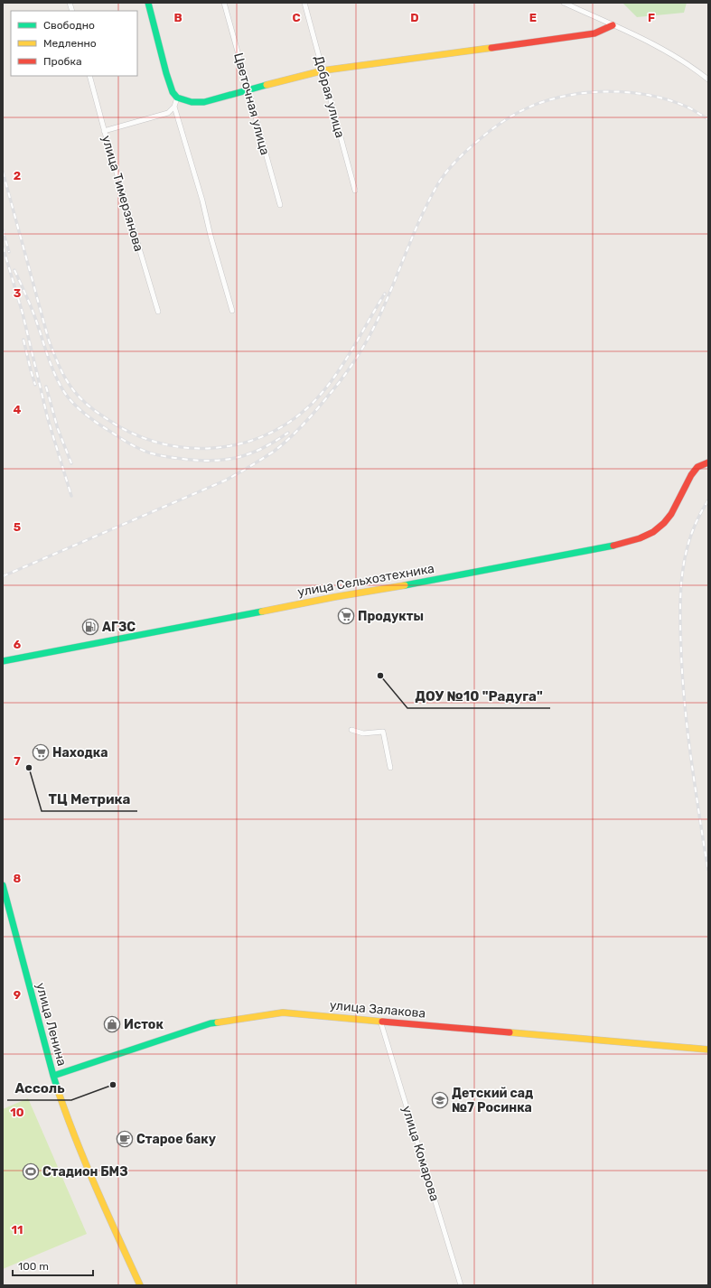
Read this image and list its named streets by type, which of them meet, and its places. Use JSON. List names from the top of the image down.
{
  "streets": {
    "street": [
      "Добрая улица",
      "Цветочная улица",
      "улица Тимерзянова",
      "улица Сельхозтехника",
      "улица Залакова",
      "улица Ленина",
      "улица Комарова"
    ]
  },
  "crossings": [
    ["улица Залакова", "улица Ленина"],
    ["улица Залакова", "улица Комарова"]
  ],
  "places": {
    "supermarket": ["Продукты", "Находка"],
    "fuel station": ["АГЗС"],
    "other": ["ДОУ №10 \"Радуга\"", "ТЦ Метрика", "Ассоль"],
    "shop": ["Исток"],
    "school or university": ["Детский сад №7 Росинка"],
    "cafe": ["Старое баку"],
    "sports": ["Стадион БМЗ"]
  },
  "legend": ["Свободно", "Медленно", "Пробка"],
  "scale_bar": "100 m",
  "grid": {
    "columns": [
      "B",
      "C",
      "D",
      "E",
      "F"
    ],
    "rows": [
      "2",
      "3",
      "4",
      "5",
      "6",
      "7",
      "8",
      "9",
      "10",
      "11"
    ]
  }
}
